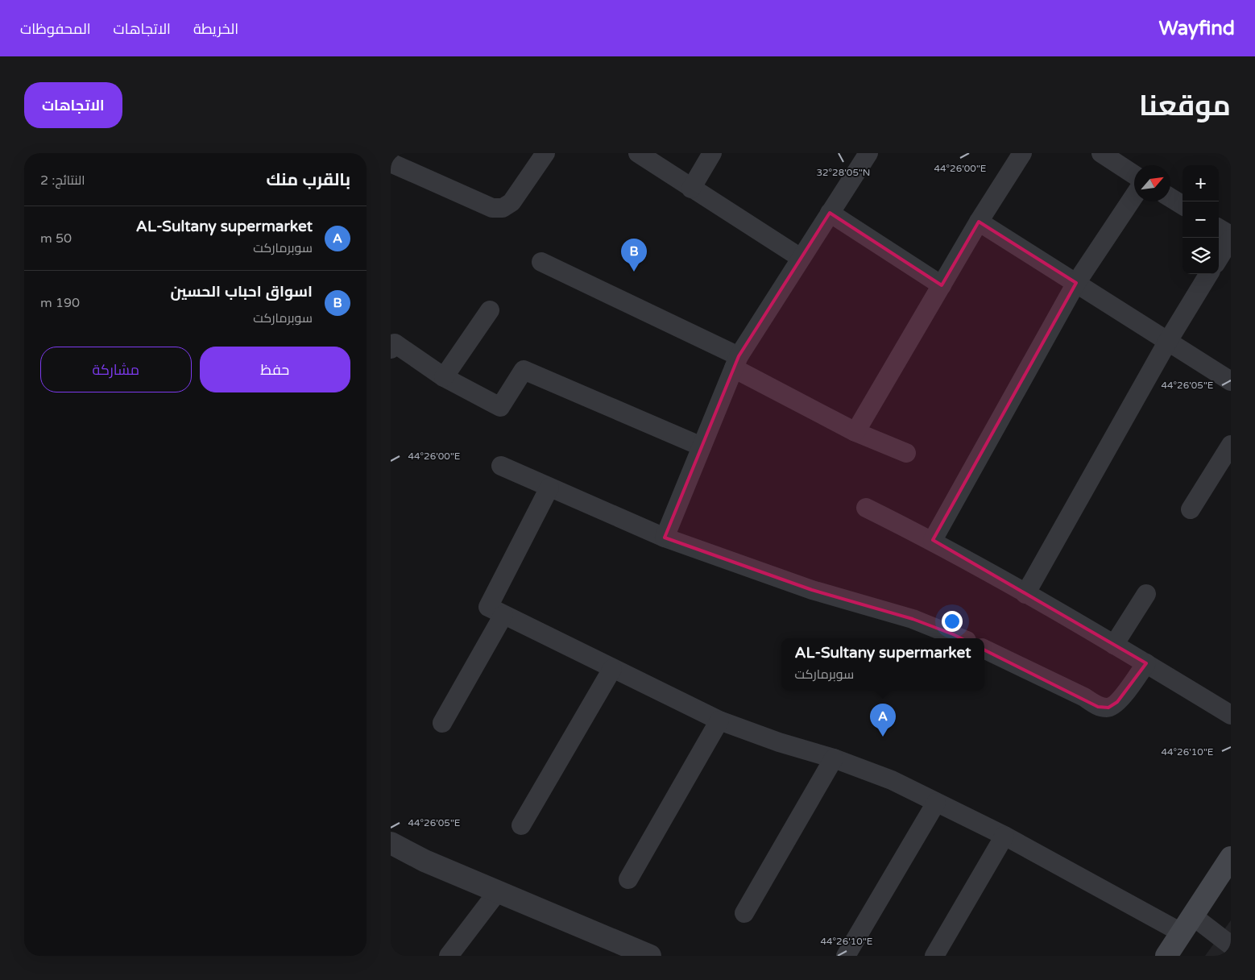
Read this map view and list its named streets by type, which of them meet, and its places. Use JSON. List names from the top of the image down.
{
  "north": "top right",
  "page": {
    "header": "Wayfind",
    "nav": ["الخريطة", "الاتجاهات", "المحفوظات"],
    "title": "موقعنا",
    "buttons": [
      "الاتجاهات",
      ["حفظ", "مشاركة"]
    ],
    "heading": ["بالقرب منك", "النتائج: 2"],
    "map_buttons": ["+", "−"],
    "list": [
      {
        "mark": "A",
        "name": "AL-Sultany supermarket",
        "note": "سوبرماركت",
        "value": "50 m"
      },
      {
        "mark": "B",
        "name": "اسواق احباب الحسين",
        "note": "سوبرماركت",
        "value": "190 m"
      }
    ],
    "pins": ["B", "A"],
    "popup": ["AL-Sultany supermarket", "سوبرماركت"]
  },
  "coordinates": [
    "44°26'00\"E",
    "32°28'05\"N",
    "44°26'05\"E",
    "44°26'10\"E"
  ]
}
